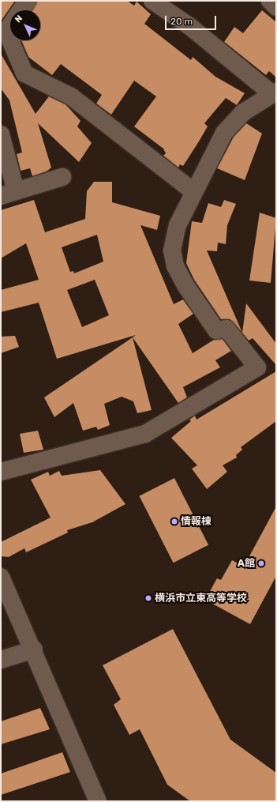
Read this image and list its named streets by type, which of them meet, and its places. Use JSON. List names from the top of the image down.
{
  "places": ["情報棟", "A館", "横浜市立東高等学校"],
  "scale_bar": "20 m",
  "north": "top left"
}
